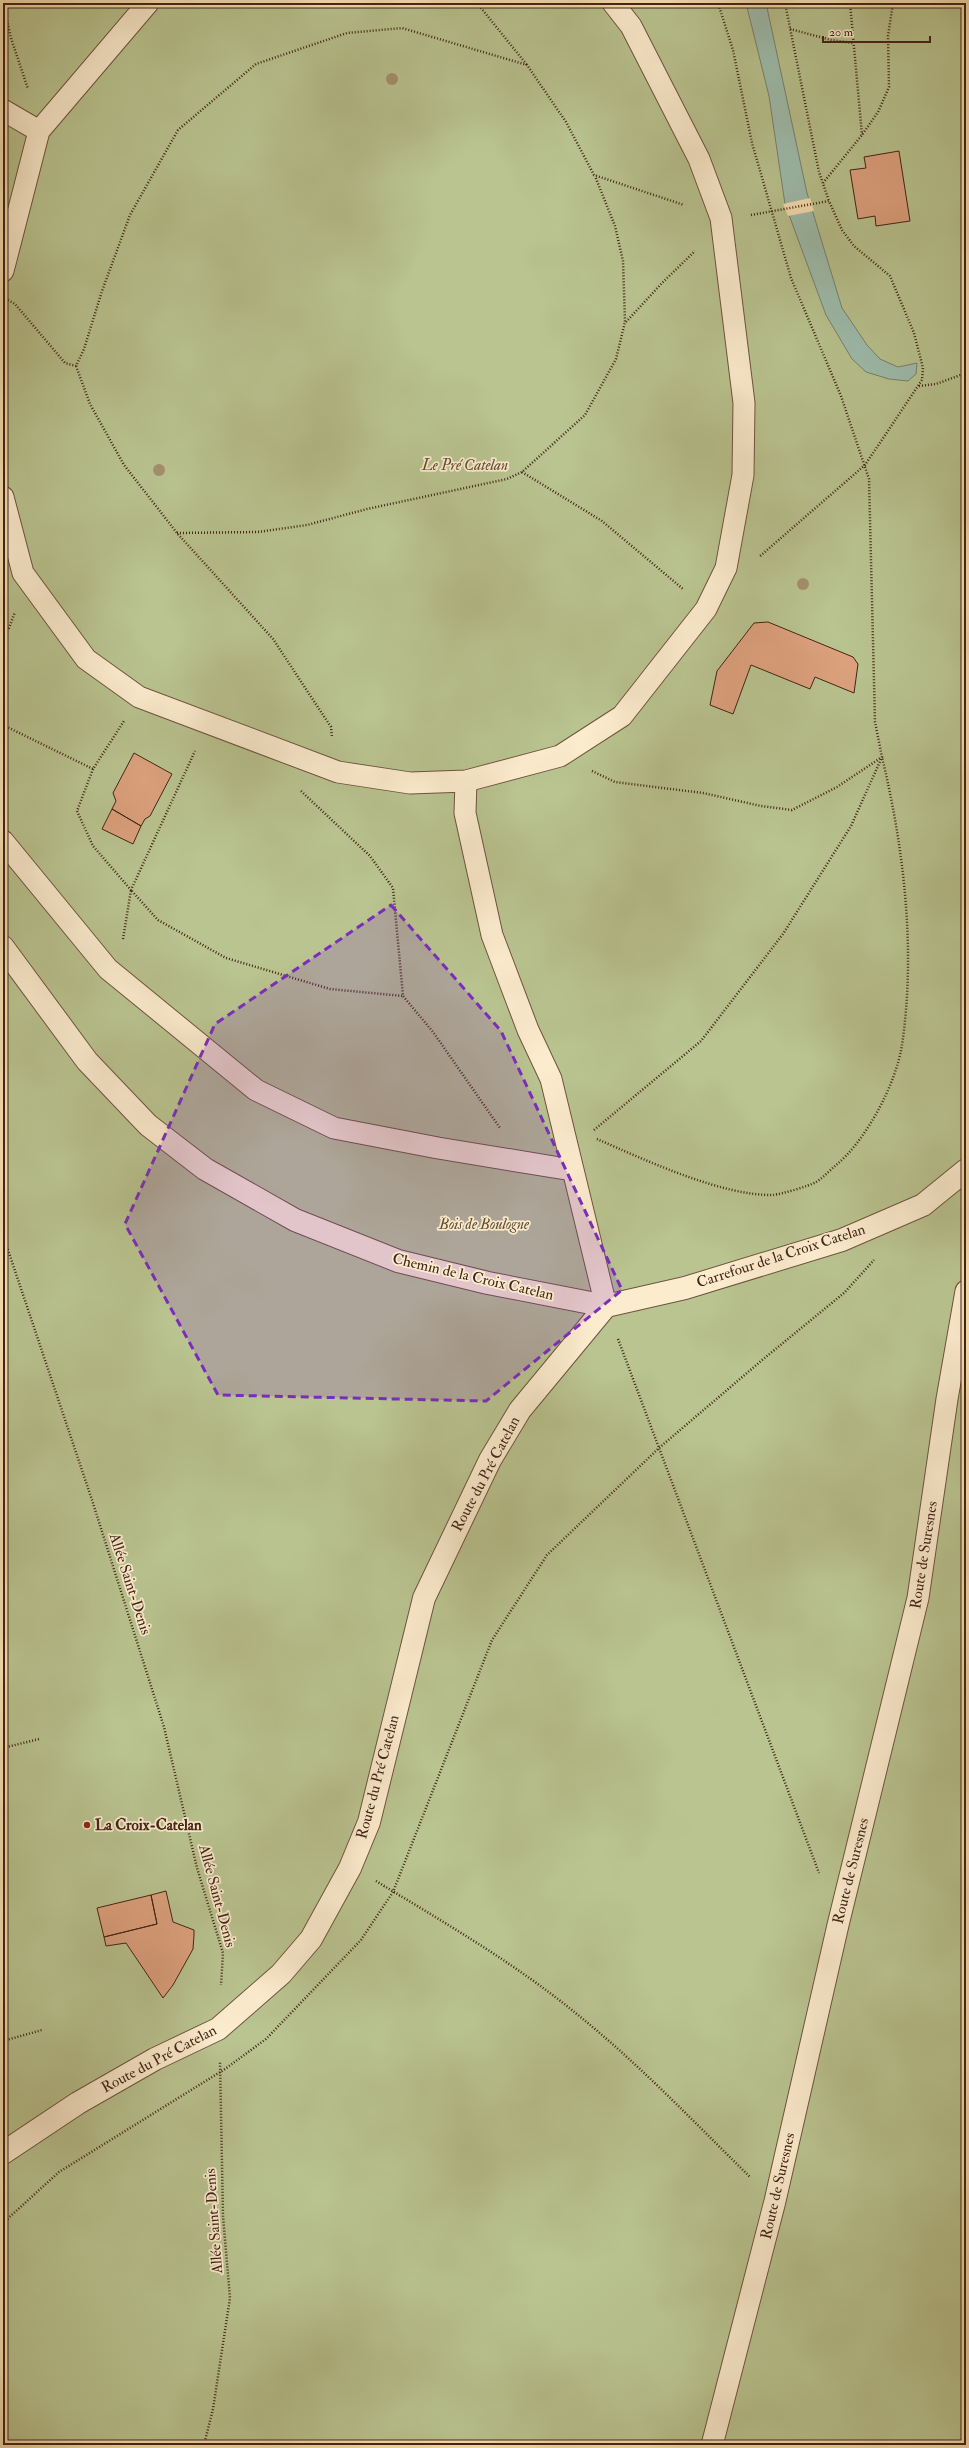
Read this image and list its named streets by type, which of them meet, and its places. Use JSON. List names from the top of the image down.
{
  "streets": {
    "street": ["Carrefour de la Croix Catelan", "Chemin de la Croix Catelan", "Route du Pré Catelan"],
    "lane": ["Route de Suresnes"],
    "path": ["Allée Saint-Denis"]
  },
  "crossings": [
    ["Carrefour de la Croix Catelan", "Chemin de la Croix Catelan"],
    ["Carrefour de la Croix Catelan", "Route du Pré Catelan"],
    ["Chemin de la Croix Catelan", "Route du Pré Catelan"],
    ["Route du Pré Catelan", "Allée Saint-Denis"]
  ],
  "parks": ["Le Pré Catelan", "Bois de Boulogne"],
  "places": ["La Croix-Catelan"],
  "scale_bar": "20 m"
}
